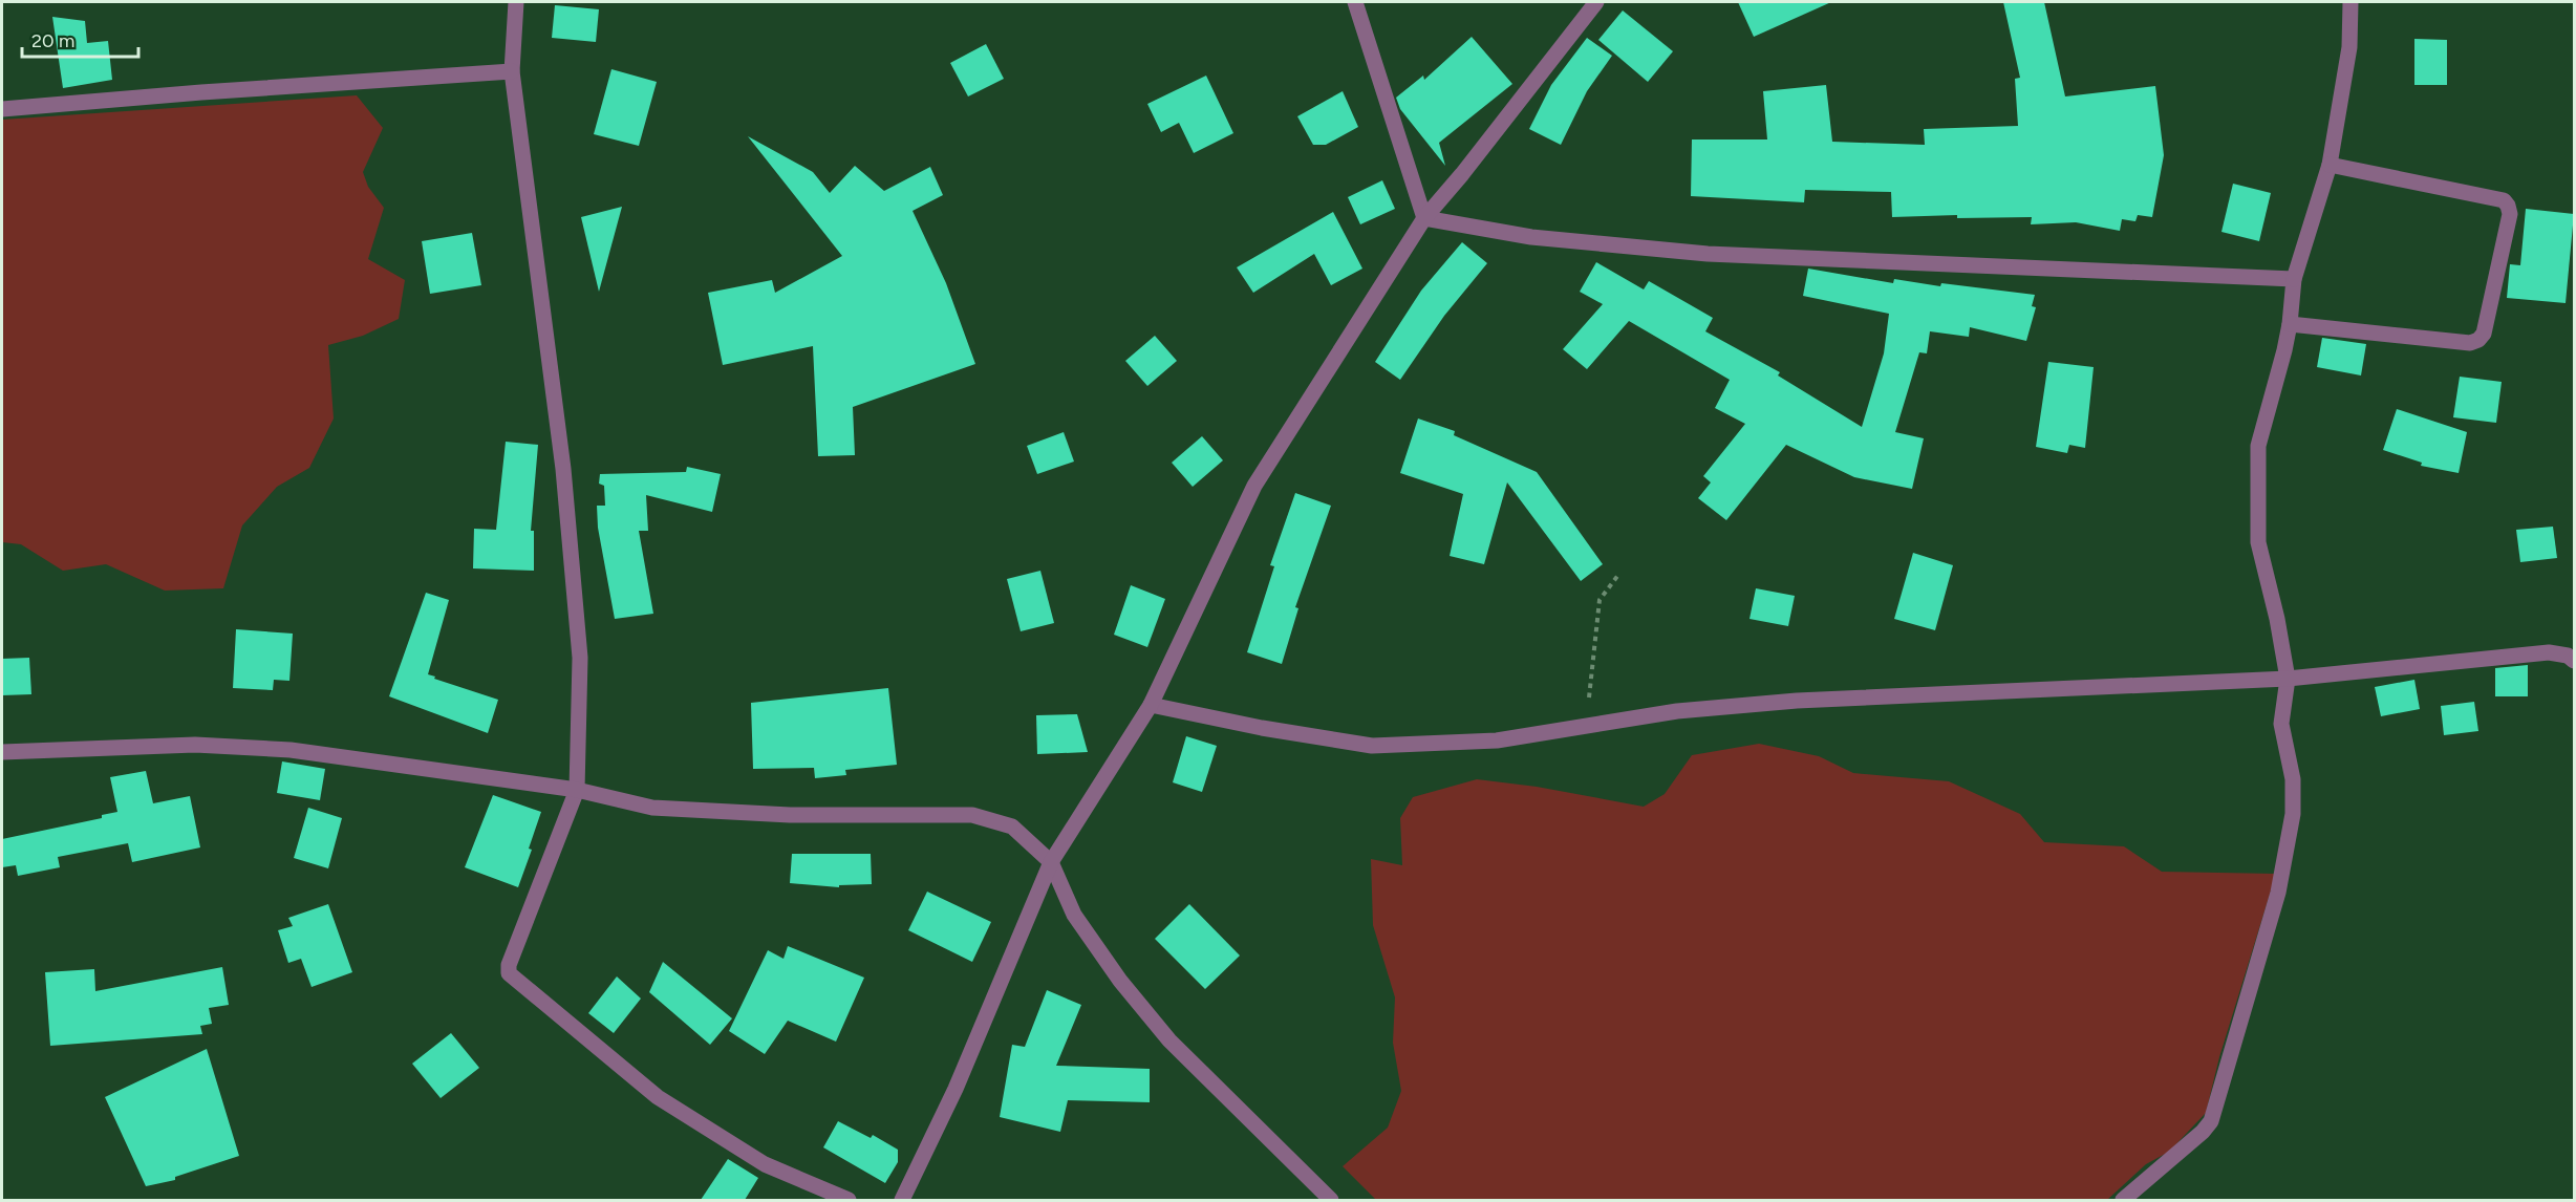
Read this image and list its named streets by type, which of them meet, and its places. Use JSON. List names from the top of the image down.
{
  "scale_bar": "20 m"
}
